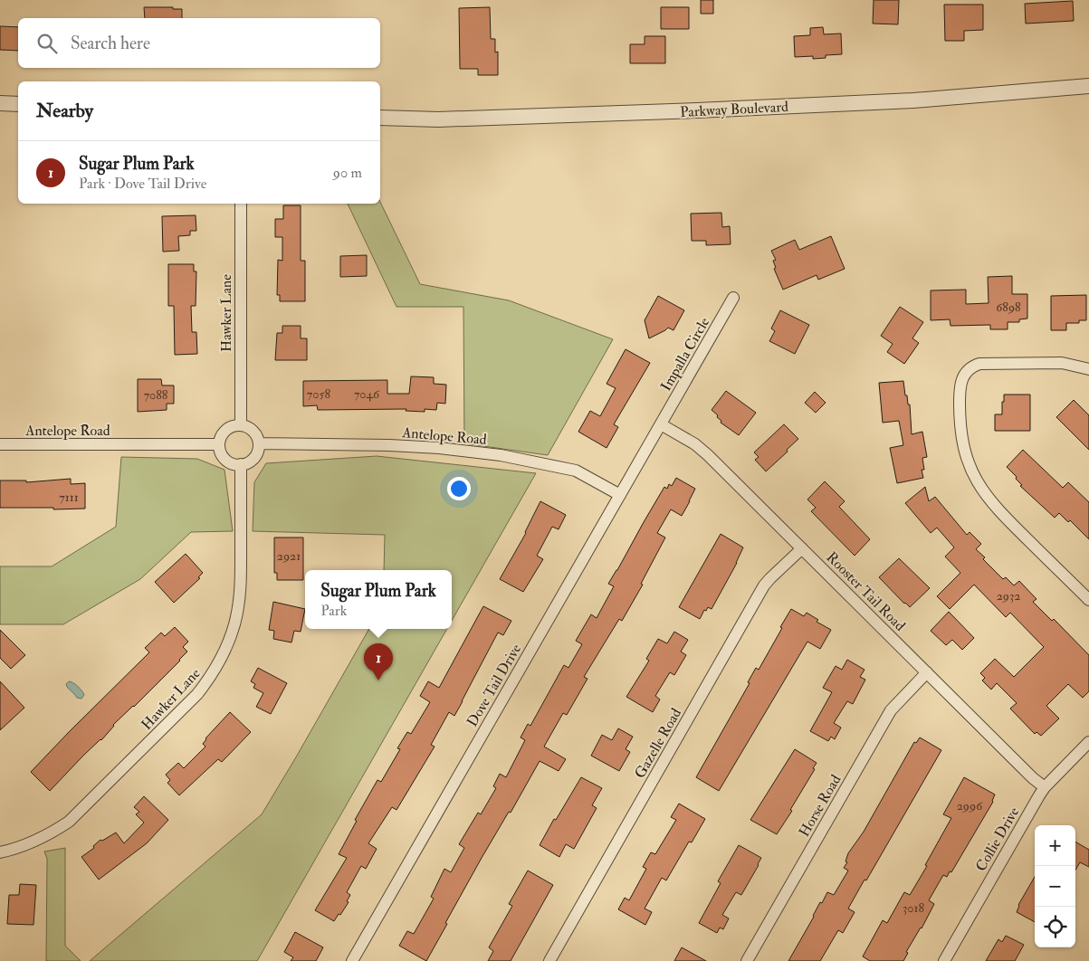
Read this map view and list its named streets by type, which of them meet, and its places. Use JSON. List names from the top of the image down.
{
  "streets": {
    "street": [
      "Parkway Boulevard",
      "Hawker Lane",
      "Impalla Circle",
      "Antelope Road",
      "Rooster Tail Road",
      "Dove Tail Drive",
      "Gazelle Road",
      "Horse Road",
      "Collie Drive"
    ]
  },
  "crossings": [
    ["Hawker Lane", "Antelope Road"],
    ["Impalla Circle", "Rooster Tail Road"],
    ["Impalla Circle", "Dove Tail Drive"],
    ["Antelope Road", "Dove Tail Drive"],
    ["Rooster Tail Road", "Dove Tail Drive"],
    ["Rooster Tail Road", "Gazelle Road"],
    ["Rooster Tail Road", "Horse Road"],
    ["Rooster Tail Road", "Collie Drive"]
  ],
  "house_numbers": [
    "6898",
    "7058",
    "7046",
    "7088",
    "7111",
    "2921",
    "2932",
    "2996",
    "3018"
  ],
  "page": {
    "search": "Search here",
    "heading": "Nearby",
    "list": [
      {
        "mark": "1",
        "name": "Sugar Plum Park",
        "note": "Park · Dove Tail Drive",
        "value": "90 m"
      }
    ],
    "popup": ["Sugar Plum Park", "Park"],
    "pins": "1",
    "map_buttons": ["+", "−"]
  }
}
